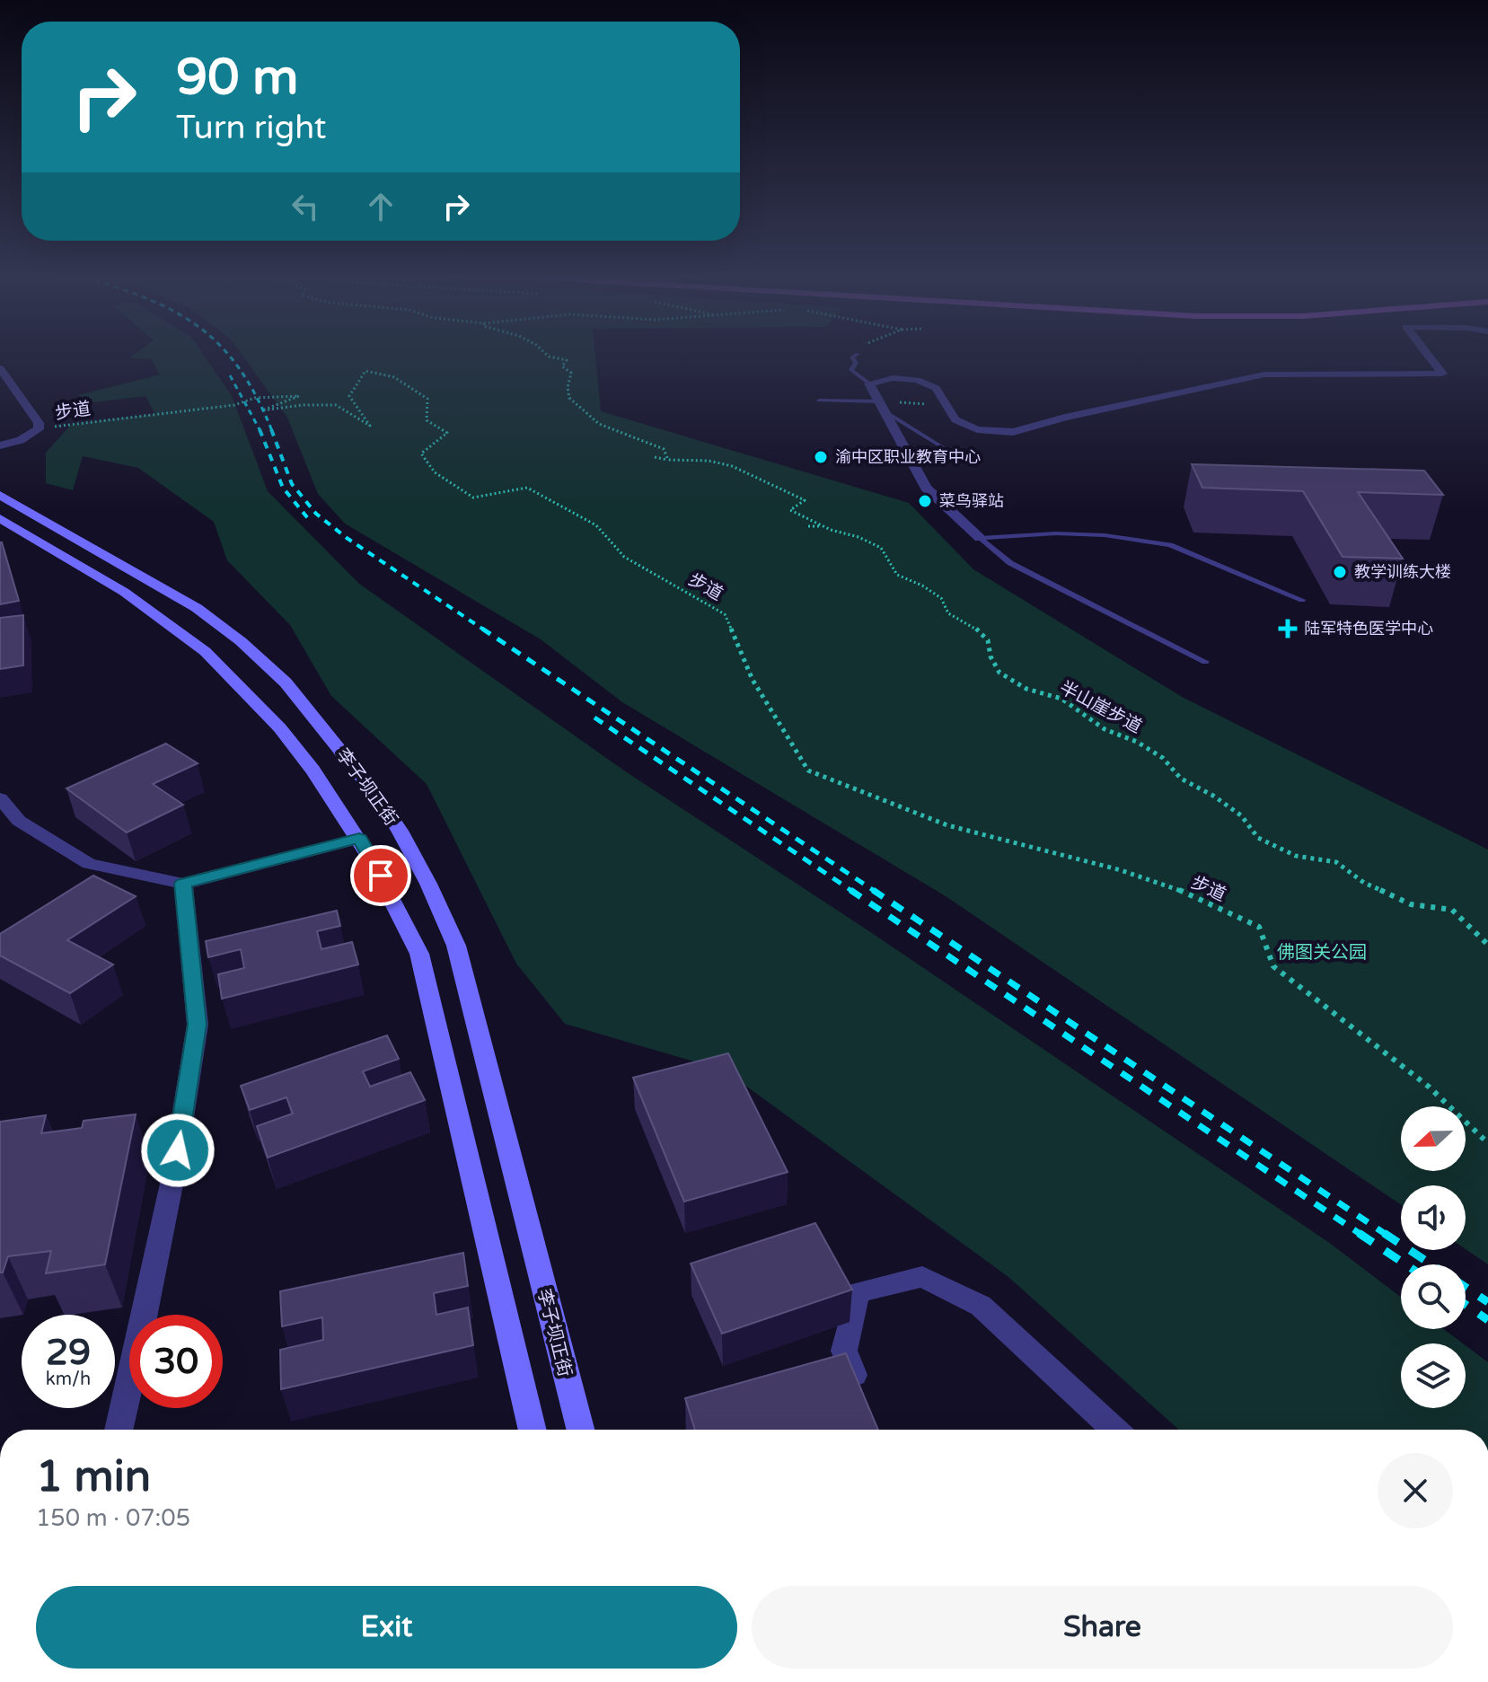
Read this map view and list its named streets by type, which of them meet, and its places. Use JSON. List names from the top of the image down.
{
  "streets": {
    "main road": ["李子坝正街"],
    "path": ["步道", "半山崖步道"]
  },
  "parks": ["佛图关公园"],
  "places": {
    "other": ["渝中区职业教育中心", "菜鸟驿站", "教学训练大楼"],
    "health": ["陆军特色医学中心"]
  },
  "north": "left",
  "page": {
    "turn": ["90 m", "Turn right"],
    "speed": "29 km/h",
    "limit": "30",
    "heading": ["1 min", "150 m · 07:05"],
    "buttons": ["Exit", "Share"]
  }
}
